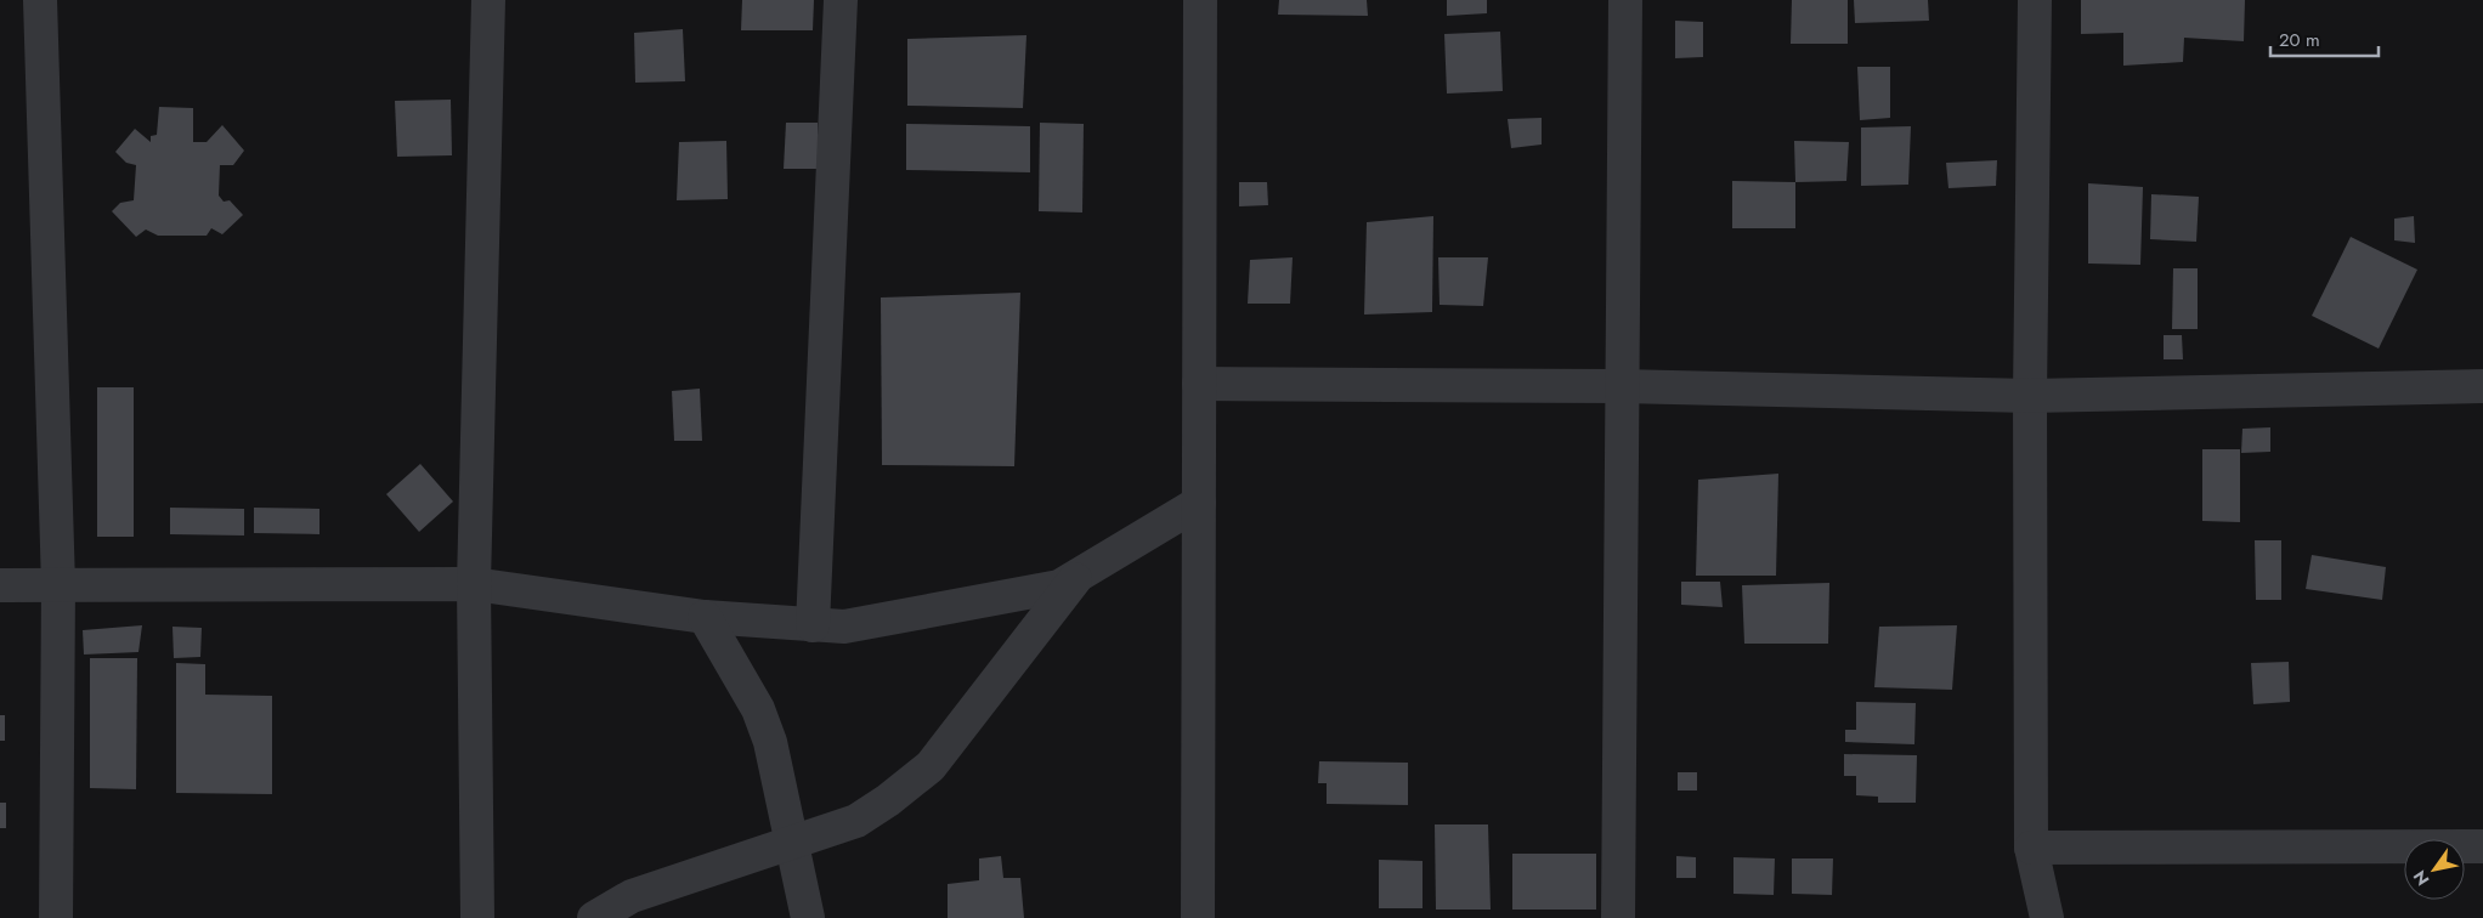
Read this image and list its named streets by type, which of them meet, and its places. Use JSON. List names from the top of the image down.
{
  "scale_bar": "20 m",
  "north": "bottom left"
}
